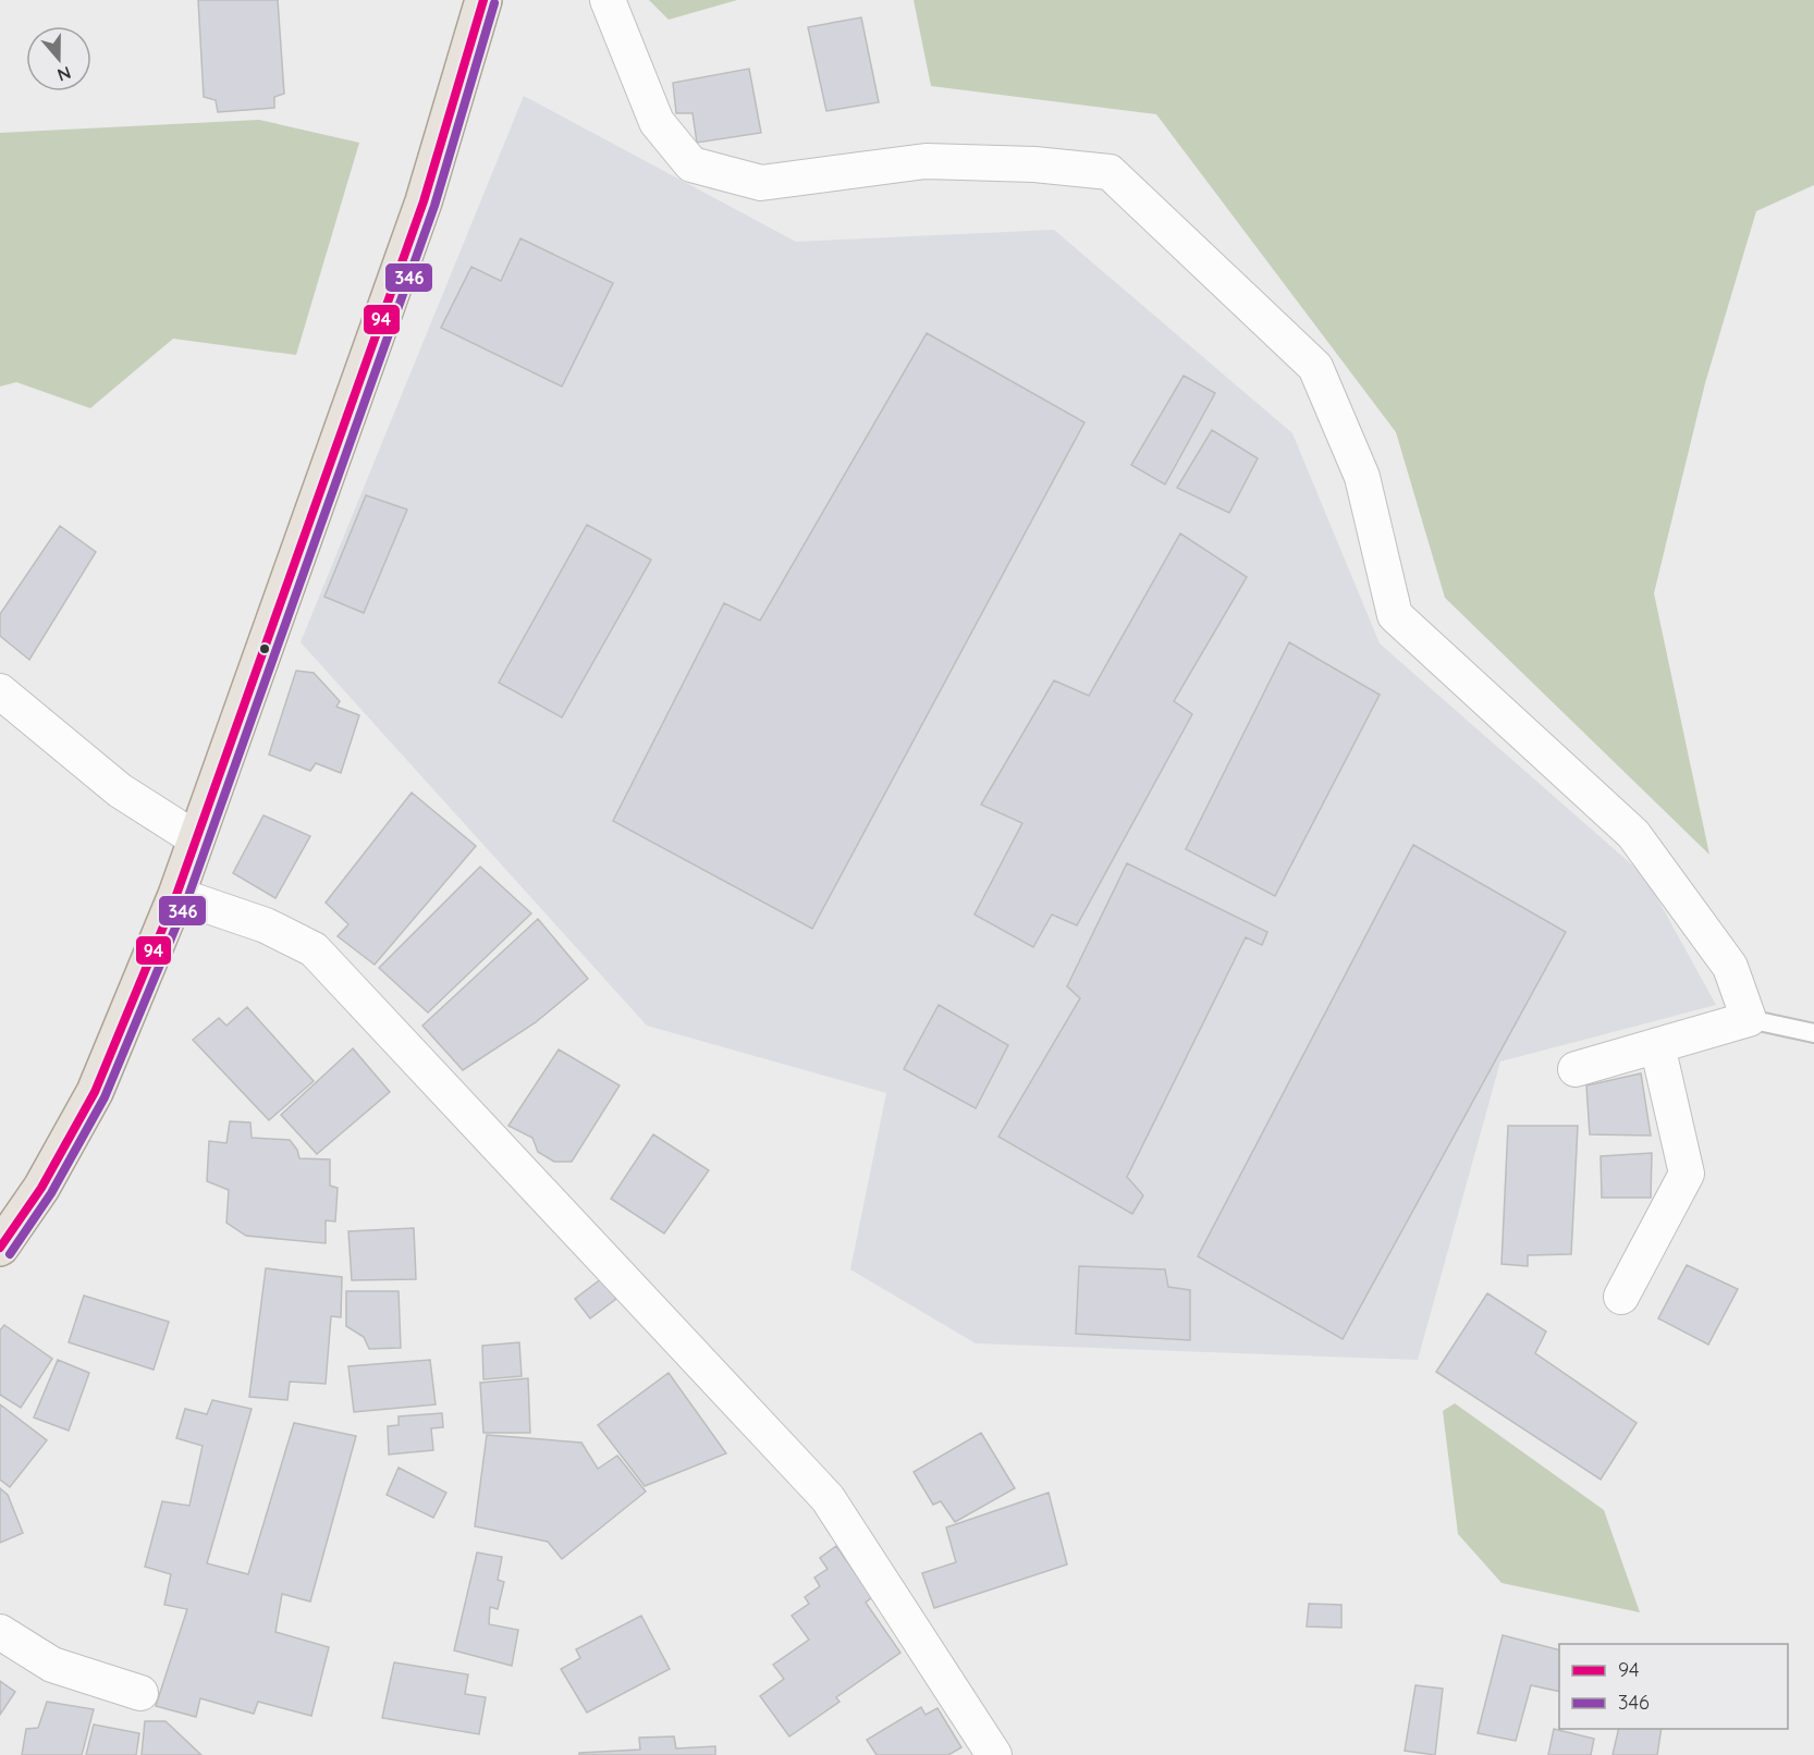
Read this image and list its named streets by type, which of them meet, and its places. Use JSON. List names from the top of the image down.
{
  "lines": ["transit line 94", "transit line 346"],
  "legend": ["94", "346"],
  "north": "bottom"
}
